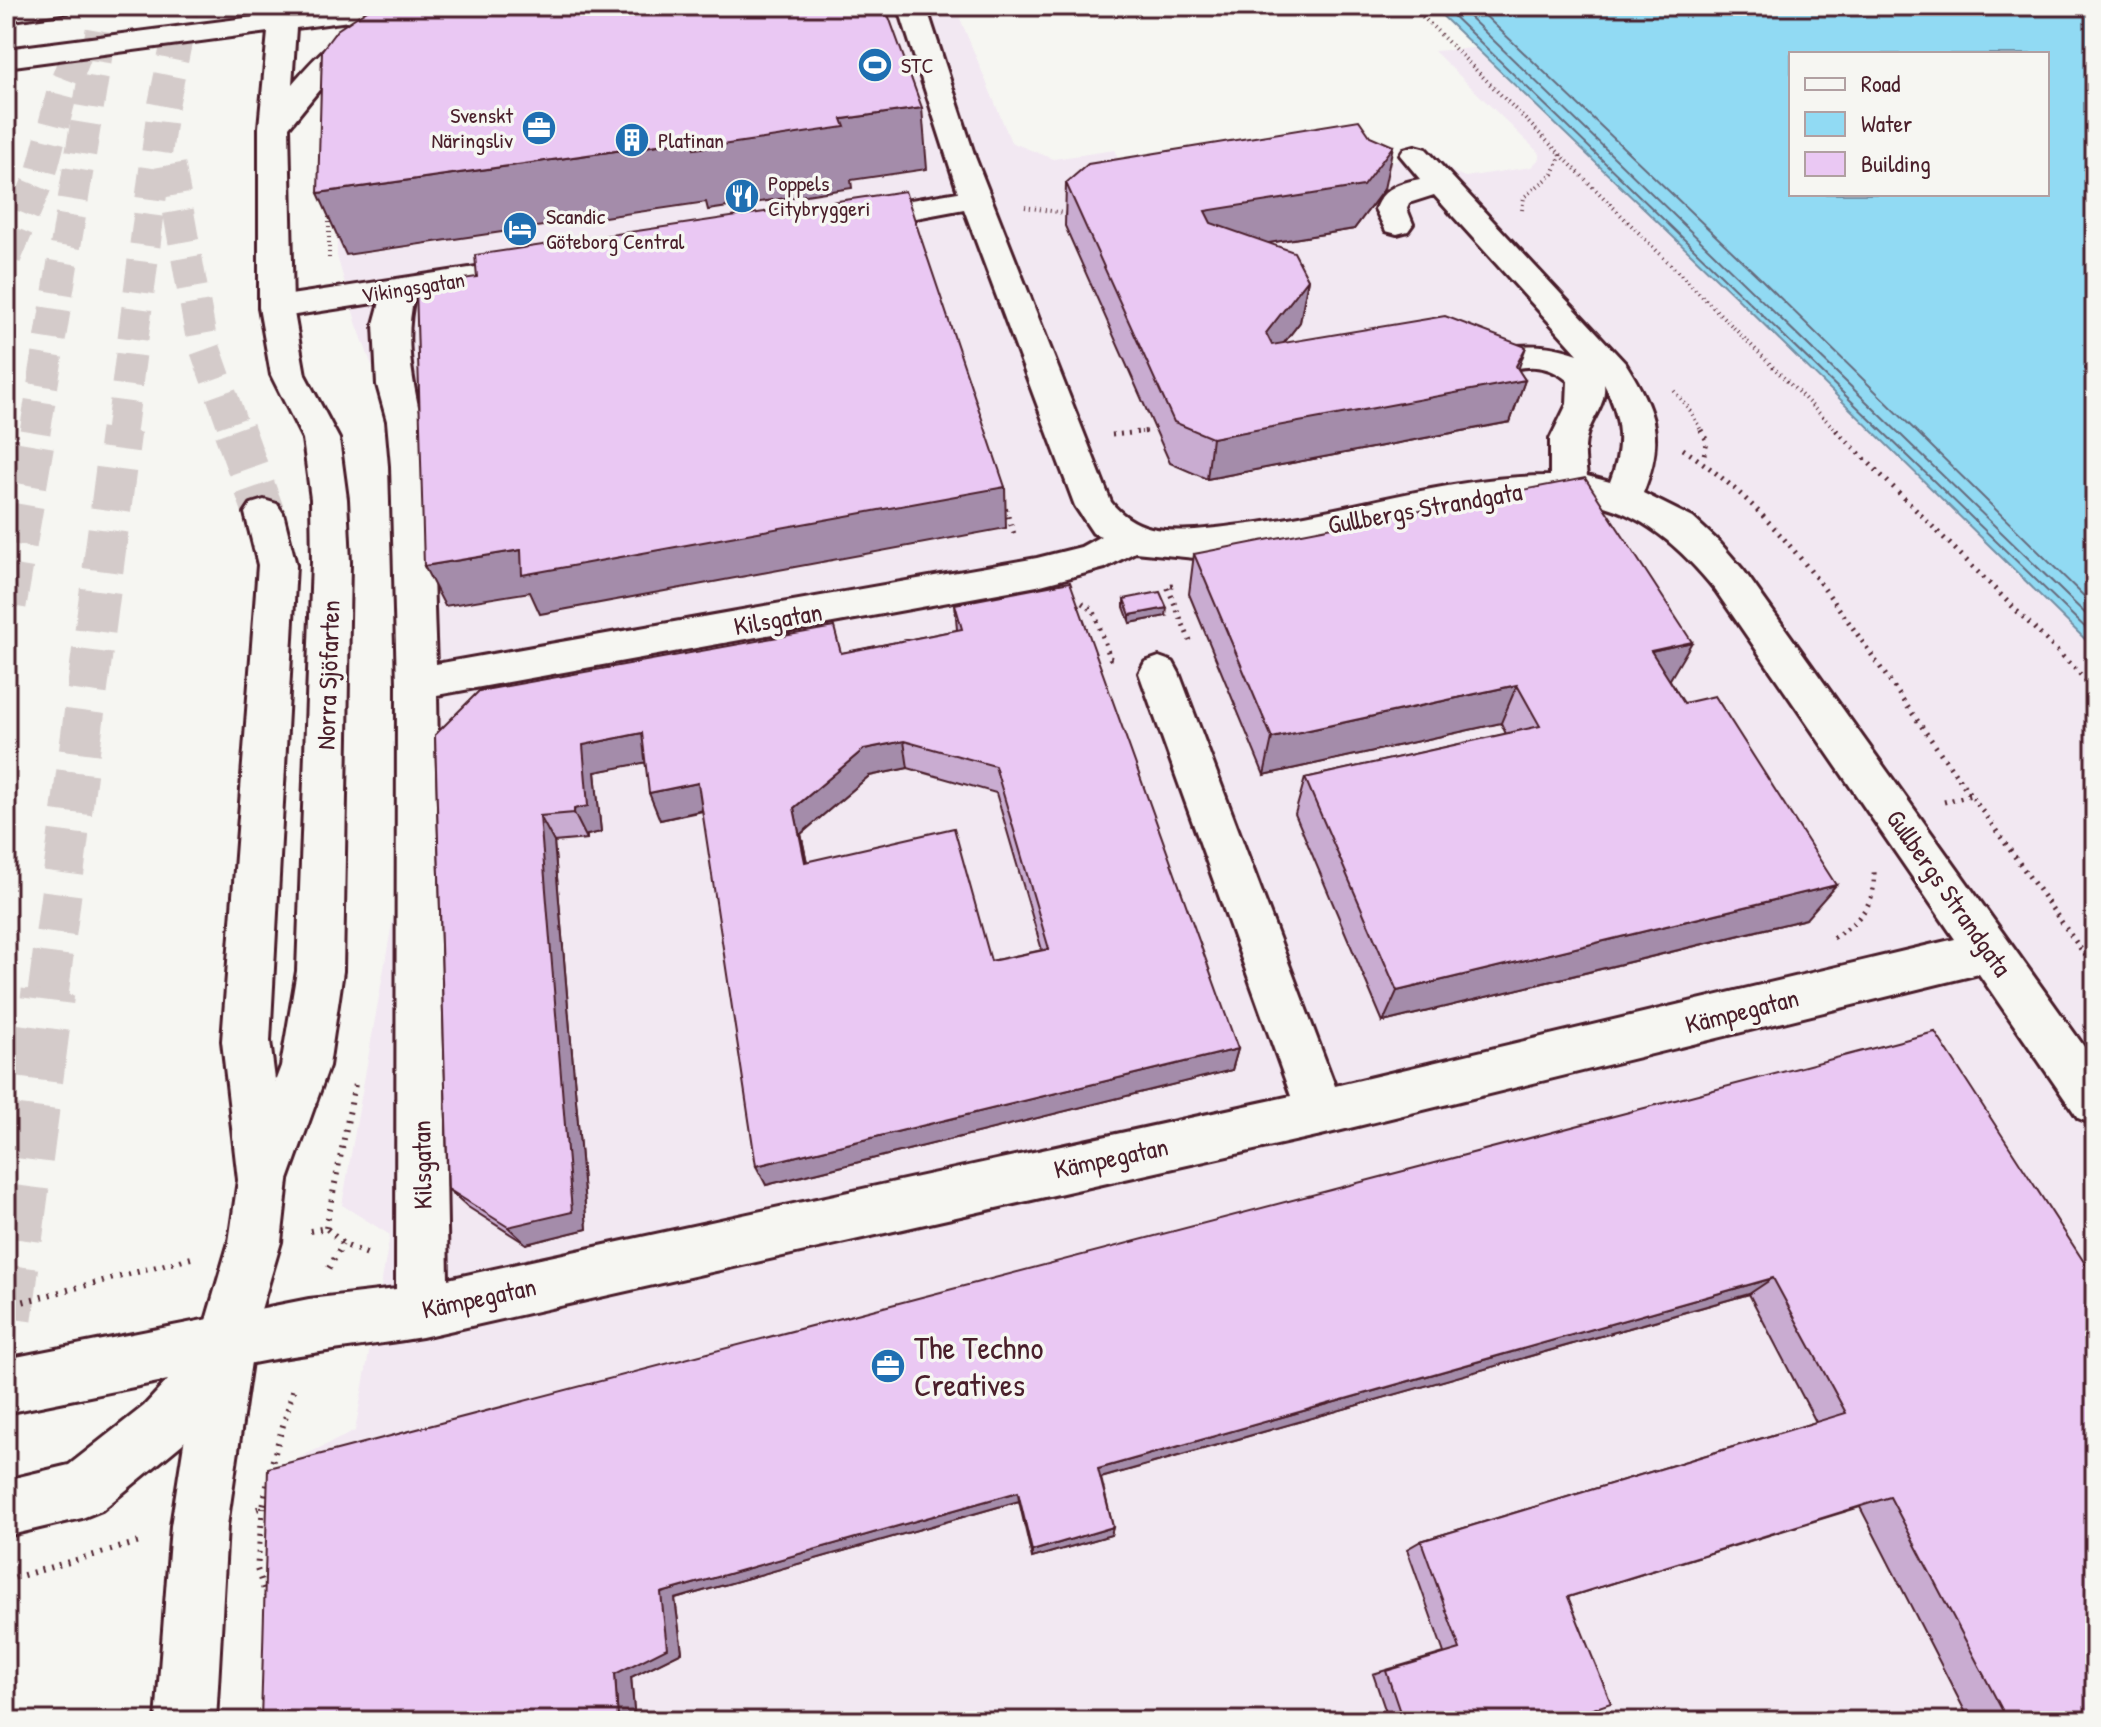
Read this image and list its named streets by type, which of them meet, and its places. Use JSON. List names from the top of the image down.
{
  "streets": {
    "main road": [
      "Vikingsgatan",
      "Gullbergs Strandgata",
      "Kilsgatan",
      "Norra Sjöfarten",
      "Kämpegatan"
    ]
  },
  "crossings": [
    ["Vikingsgatan", "Kilsgatan"],
    ["Vikingsgatan", "Norra Sjöfarten"],
    ["Gullbergs Strandgata", "Kilsgatan"],
    ["Gullbergs Strandgata", "Kämpegatan"],
    ["Kilsgatan", "Kämpegatan"],
    ["Norra Sjöfarten", "Kämpegatan"]
  ],
  "places": {
    "sports": ["STC"],
    "office": ["Svenskt Näringsliv", "The Techno Creatives"],
    "building": ["Platinan"],
    "restaurant": ["Poppels Citybryggeri"],
    "hotel": ["Scandic Göteborg Central"]
  },
  "legend": ["Road", "Water", "Building"]
}
